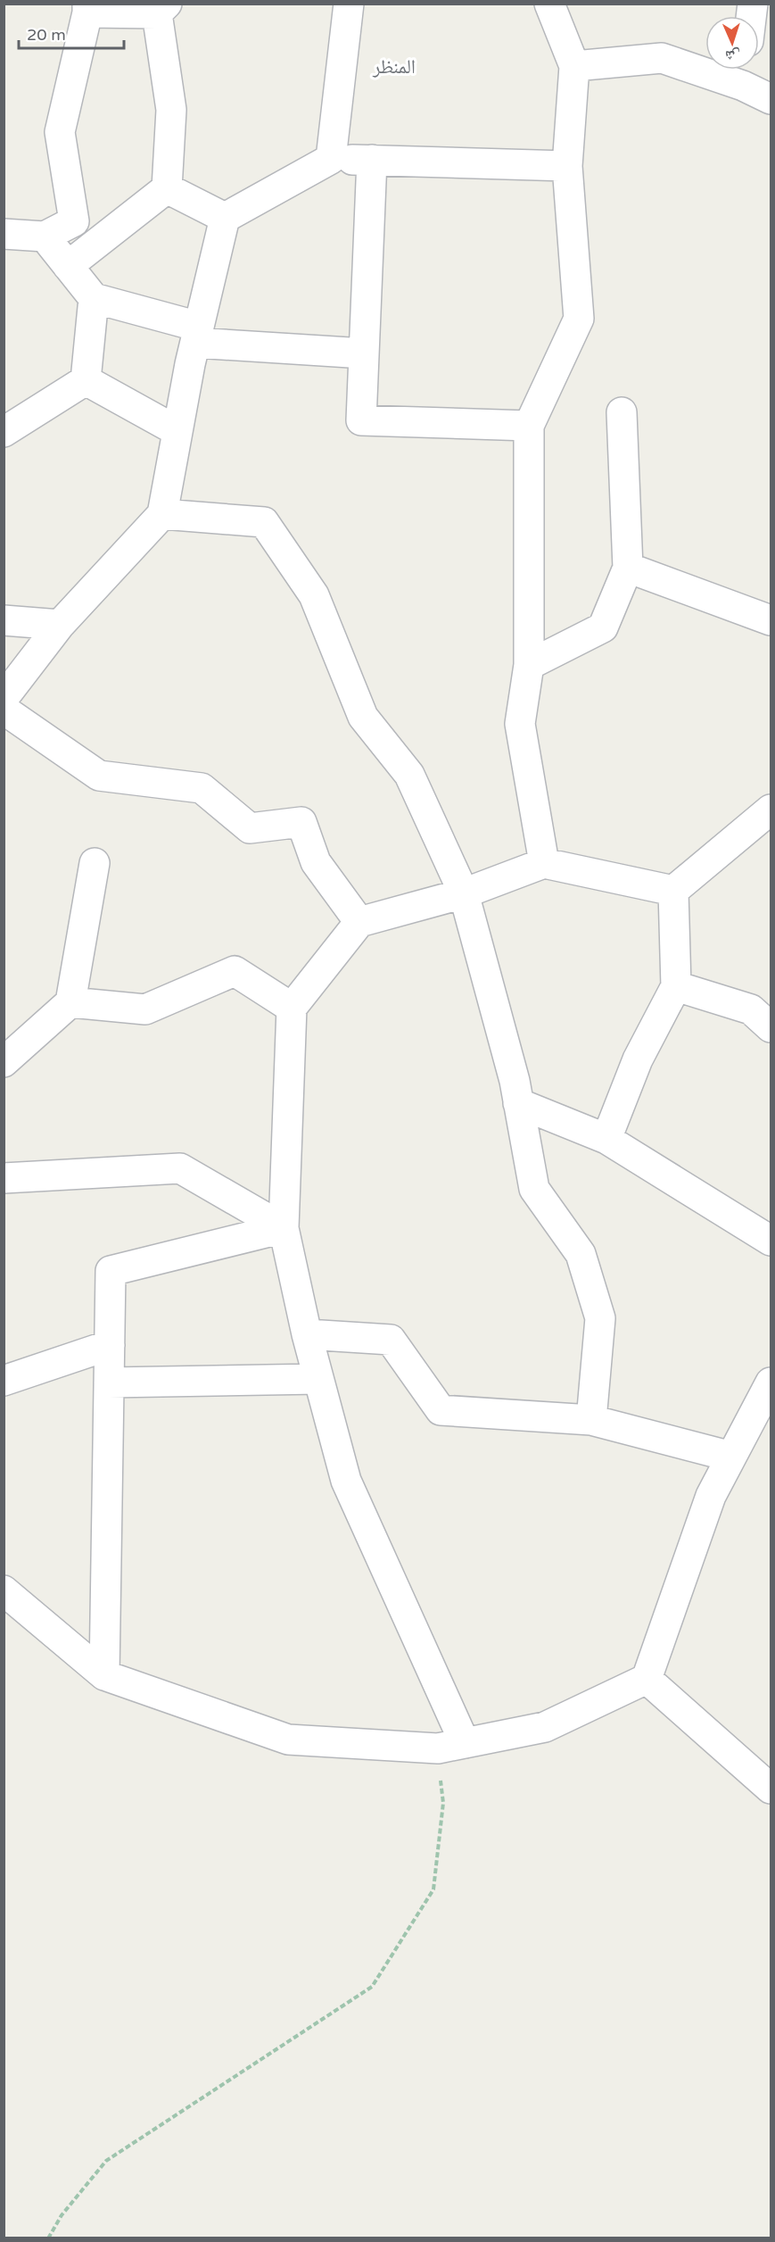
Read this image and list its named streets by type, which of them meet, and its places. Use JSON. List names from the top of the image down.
{
  "districts": ["المنظر"],
  "scale_bar": "20 m",
  "north": "bottom"
}
